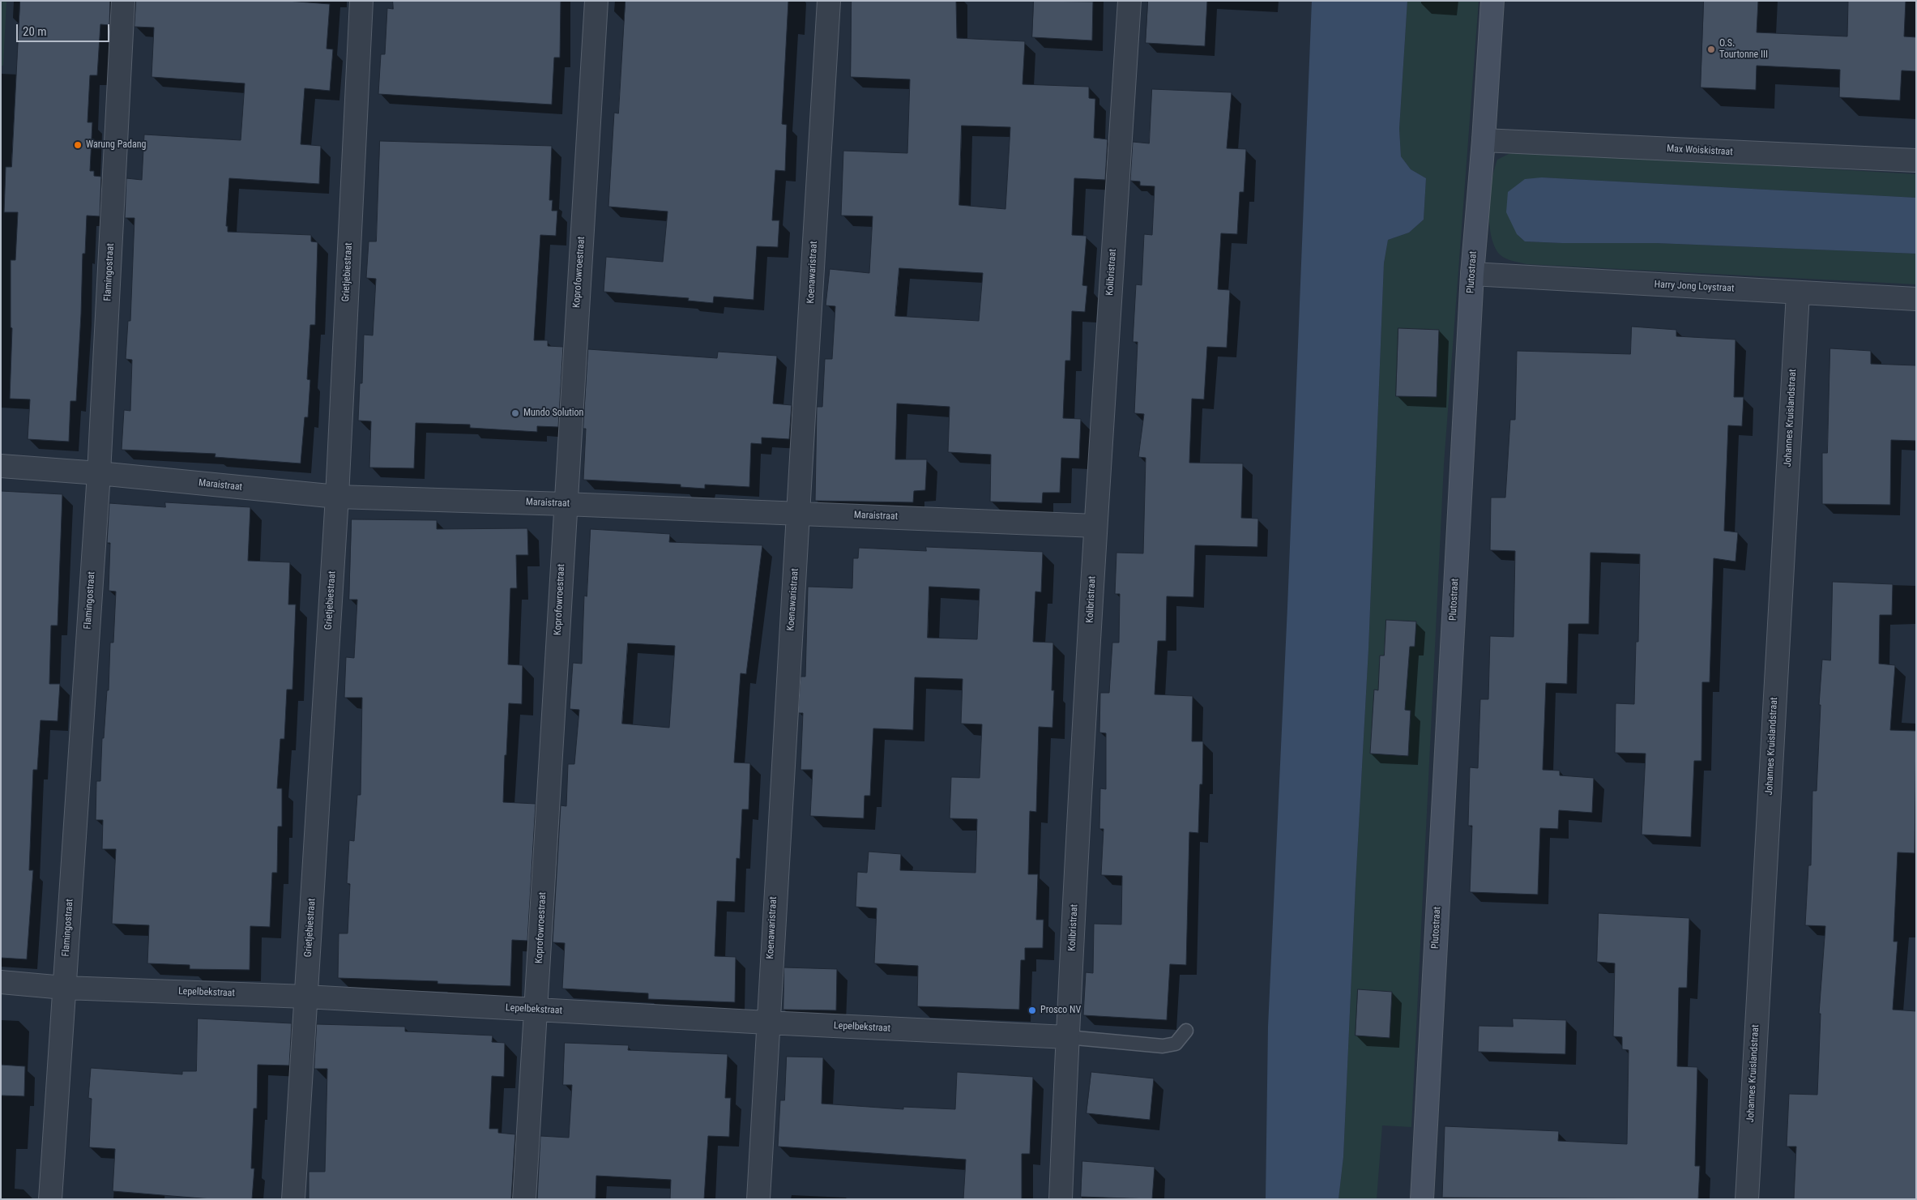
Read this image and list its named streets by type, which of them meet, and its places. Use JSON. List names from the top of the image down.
{
  "streets": {
    "street": [
      "Max Woiskistraat",
      "Flamingostraat",
      "Grietjebiestraat",
      "Koprofowroestraat",
      "Koenawaristraat",
      "Kolibristraat",
      "Plutostraat",
      "Harry Jong Loystraat",
      "Johannes Kruislandstraat",
      "Maraistraat",
      "Lepelbekstraat"
    ]
  },
  "crossings": [
    ["Max Woiskistraat", "Plutostraat"],
    ["Flamingostraat", "Maraistraat"],
    ["Flamingostraat", "Lepelbekstraat"],
    ["Grietjebiestraat", "Maraistraat"],
    ["Grietjebiestraat", "Lepelbekstraat"],
    ["Koprofowroestraat", "Maraistraat"],
    ["Koprofowroestraat", "Lepelbekstraat"],
    ["Koenawaristraat", "Maraistraat"],
    ["Koenawaristraat", "Lepelbekstraat"],
    ["Kolibristraat", "Maraistraat"],
    ["Kolibristraat", "Lepelbekstraat"],
    ["Plutostraat", "Harry Jong Loystraat"],
    ["Harry Jong Loystraat", "Johannes Kruislandstraat"]
  ],
  "places": [
    "O.S. Tourtonne III",
    "Warung Padang",
    "Mundo Solution",
    "Prosco NV"
  ],
  "scale_bar": "20 m"
}
